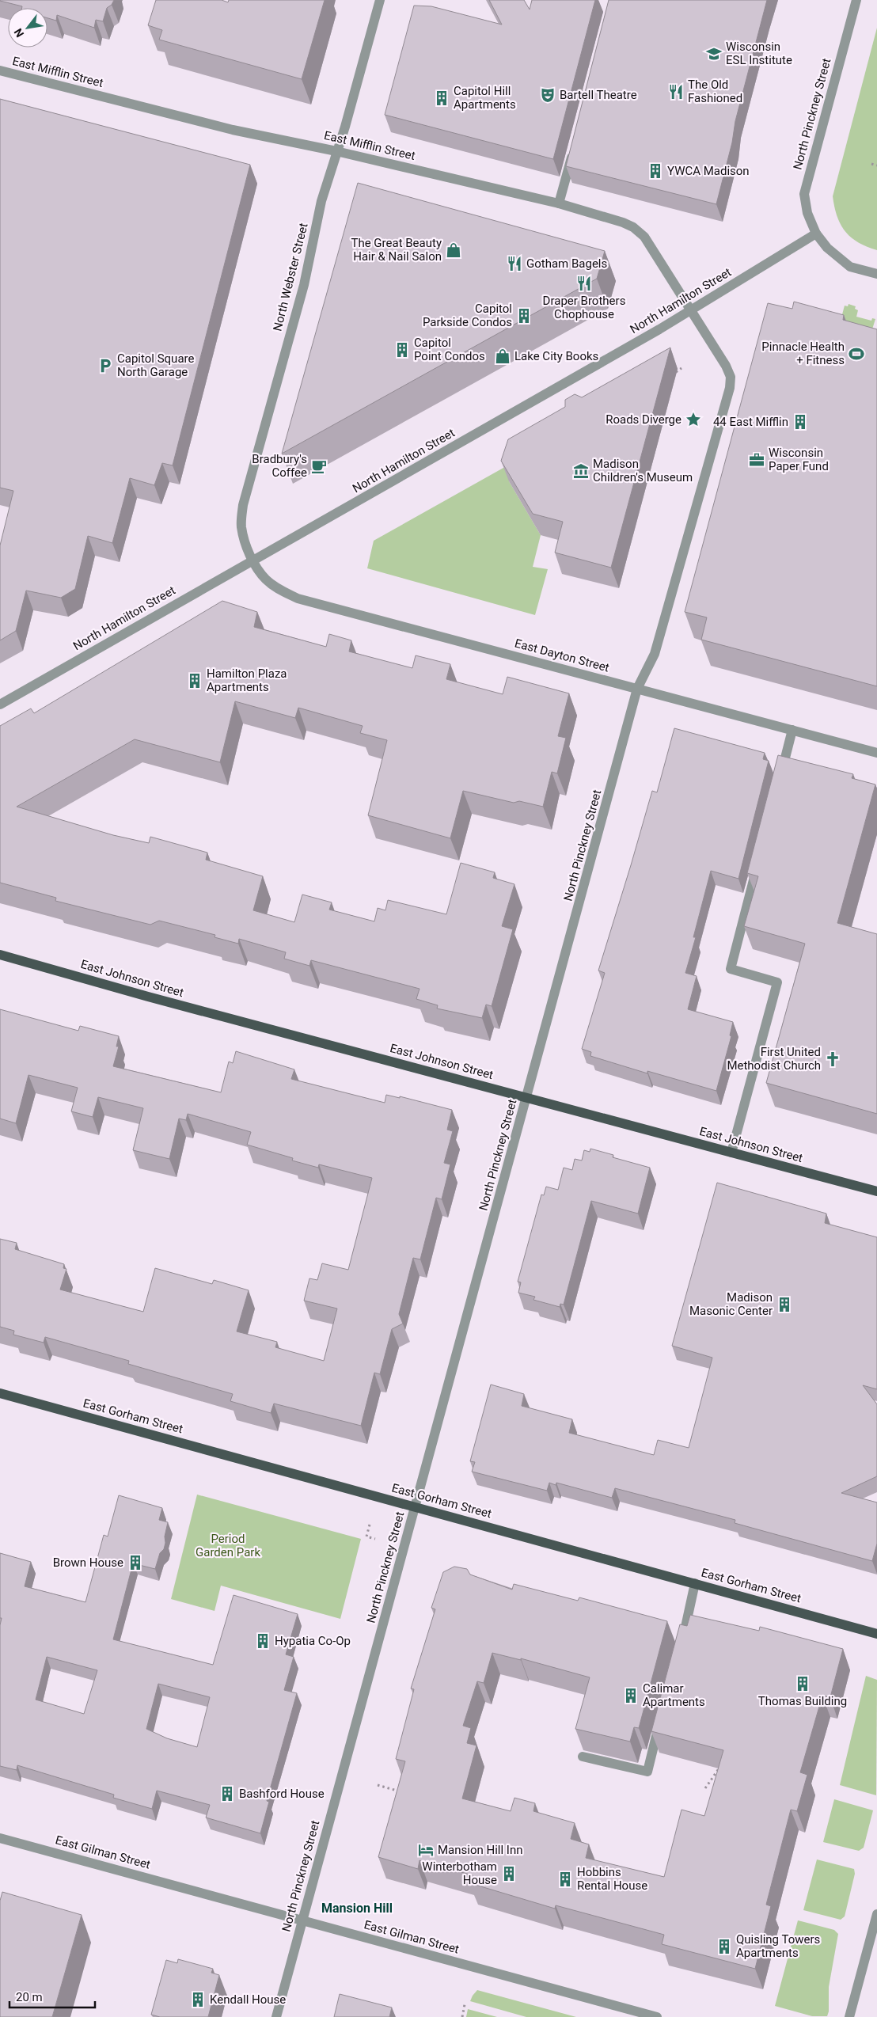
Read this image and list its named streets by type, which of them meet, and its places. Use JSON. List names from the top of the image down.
{
  "streets": {
    "main road": ["East Johnson Street", "East Gorham Street"],
    "street": [
      "East Mifflin Street",
      "North Pinckney Street",
      "North Webster Street",
      "North Hamilton Street",
      "East Dayton Street",
      "East Gilman Street"
    ]
  },
  "crossings": [
    ["East Mifflin Street", "North Pinckney Street"],
    ["East Mifflin Street", "North Webster Street"],
    ["East Mifflin Street", "North Hamilton Street"],
    ["North Pinckney Street", "North Hamilton Street"],
    ["North Pinckney Street", "East Dayton Street"],
    ["North Pinckney Street", "East Johnson Street"],
    ["North Pinckney Street", "East Gorham Street"],
    ["North Pinckney Street", "East Gilman Street"],
    ["North Webster Street", "North Hamilton Street"],
    ["North Webster Street", "East Dayton Street"],
    ["North Hamilton Street", "East Dayton Street"]
  ],
  "districts": ["Mansion Hill"],
  "parks": ["Period Garden Park"],
  "places": {
    "school or university": ["Wisconsin ESL Institute"],
    "restaurant": ["The Old Fashioned", "Gotham Bagels", "Draper Brothers Chophouse"],
    "theatre": ["Bartell Theatre"],
    "building": [
      "Capitol Hill Apartments",
      "YWCA Madison",
      "Capitol Parkside Condos",
      "Capitol Point Condos",
      "44 East Mifflin",
      "Hamilton Plaza Apartments",
      "Madison Masonic Center",
      "Brown House",
      "Hypatia Co-Op",
      "Thomas Building",
      "Calimar Apartments",
      "Bashford House",
      "Winterbotham House",
      "Hobbins Rental House",
      "Quisling Towers Apartments",
      "Kendall House"
    ],
    "shop": ["The Great Beauty Hair & Nail Salon", "Lake City Books"],
    "sports": ["Pinnacle Health + Fitness"],
    "parking": ["Capitol Square North Garage"],
    "place": ["Roads Diverge"],
    "office": ["Wisconsin Paper Fund"],
    "cafe": ["Bradbury's Coffee"],
    "museum": ["Madison Children's Museum"],
    "church": ["First United Methodist Church"],
    "hotel": ["Mansion Hill Inn"]
  },
  "scale_bar": "20 m",
  "north": "bottom left"
}
